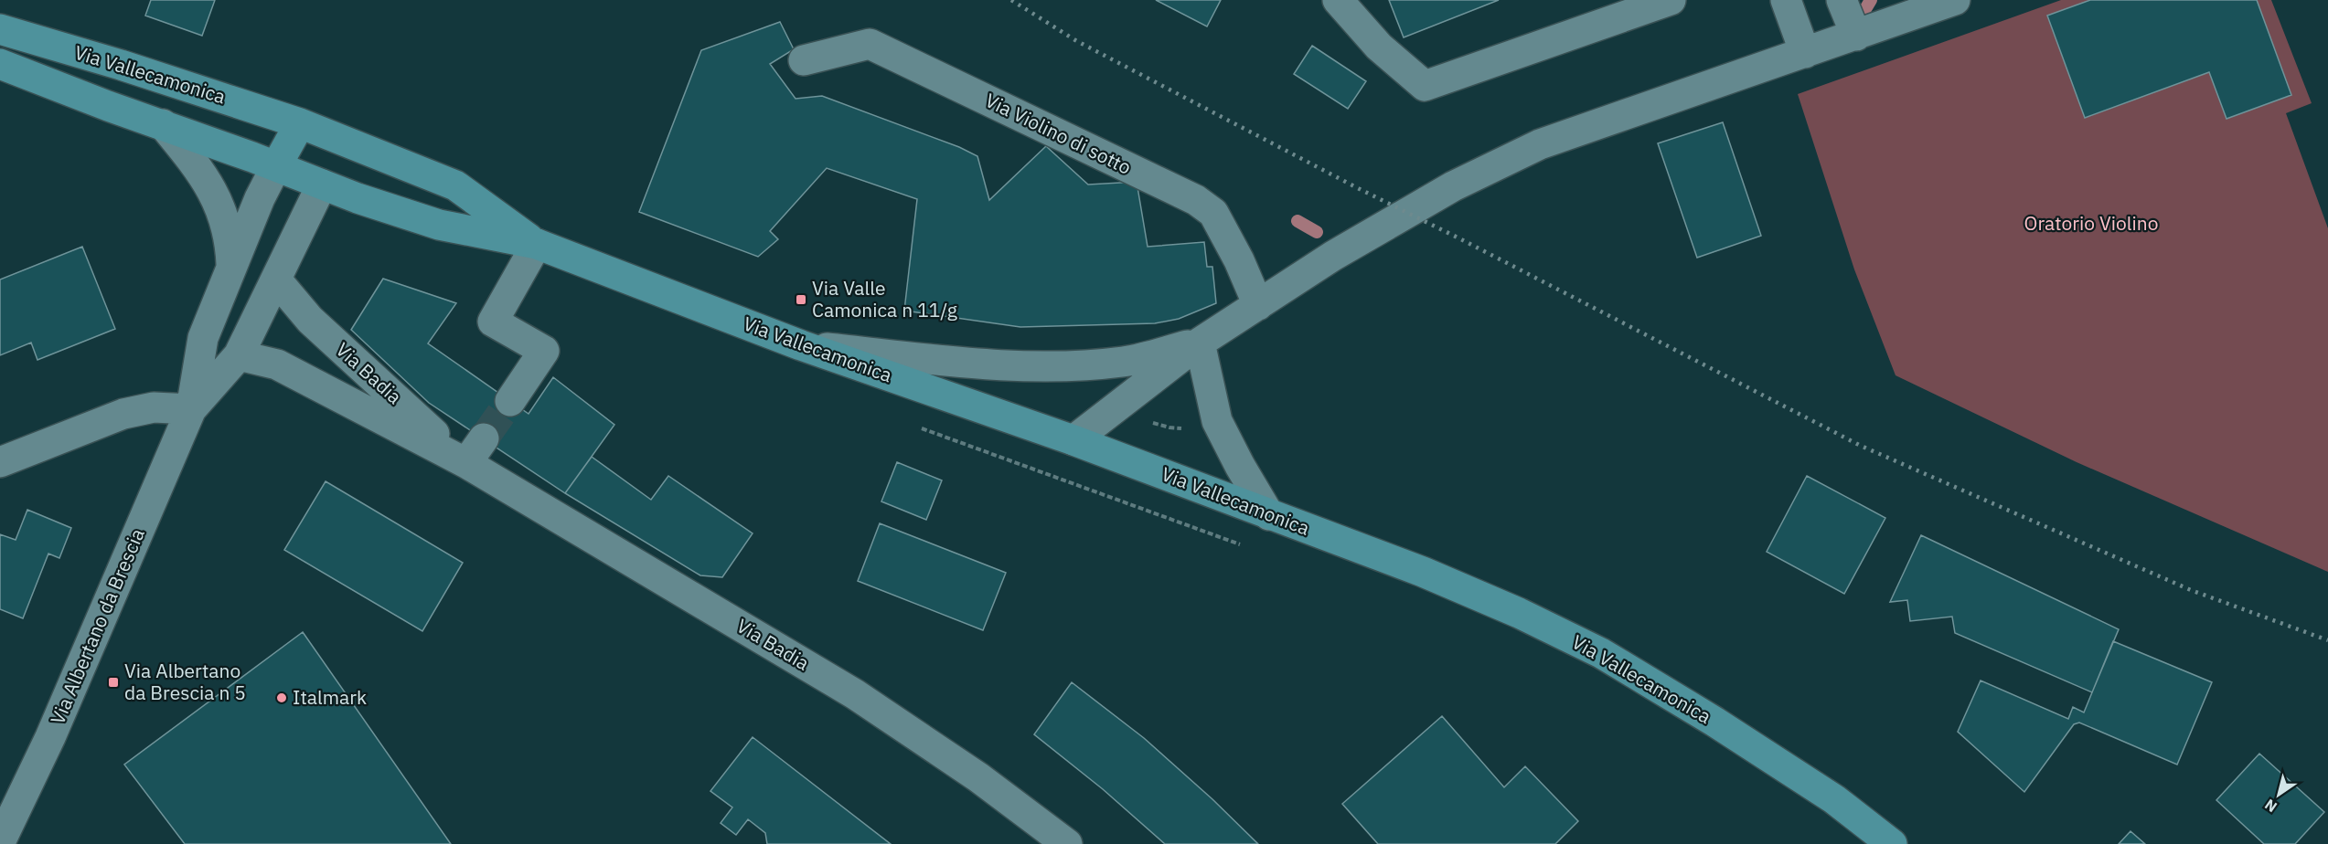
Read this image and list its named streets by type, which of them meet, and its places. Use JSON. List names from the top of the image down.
{
  "streets": {
    "main road": ["Via Vallecamonica"],
    "street": ["Via Violino di sotto", "Via Badia", "Via Albertano da Brescia"]
  },
  "crossings": [
    ["Via Vallecamonica", "Via Albertano da Brescia"],
    ["Via Badia", "Via Albertano da Brescia"]
  ],
  "parks": ["Oratorio Violino"],
  "places": {
    "transit": ["Via Valle Camonica n 11/g", "Via Albertano da Brescia n 5"],
    "other": ["Italmark"]
  },
  "north": "bottom left"
}
